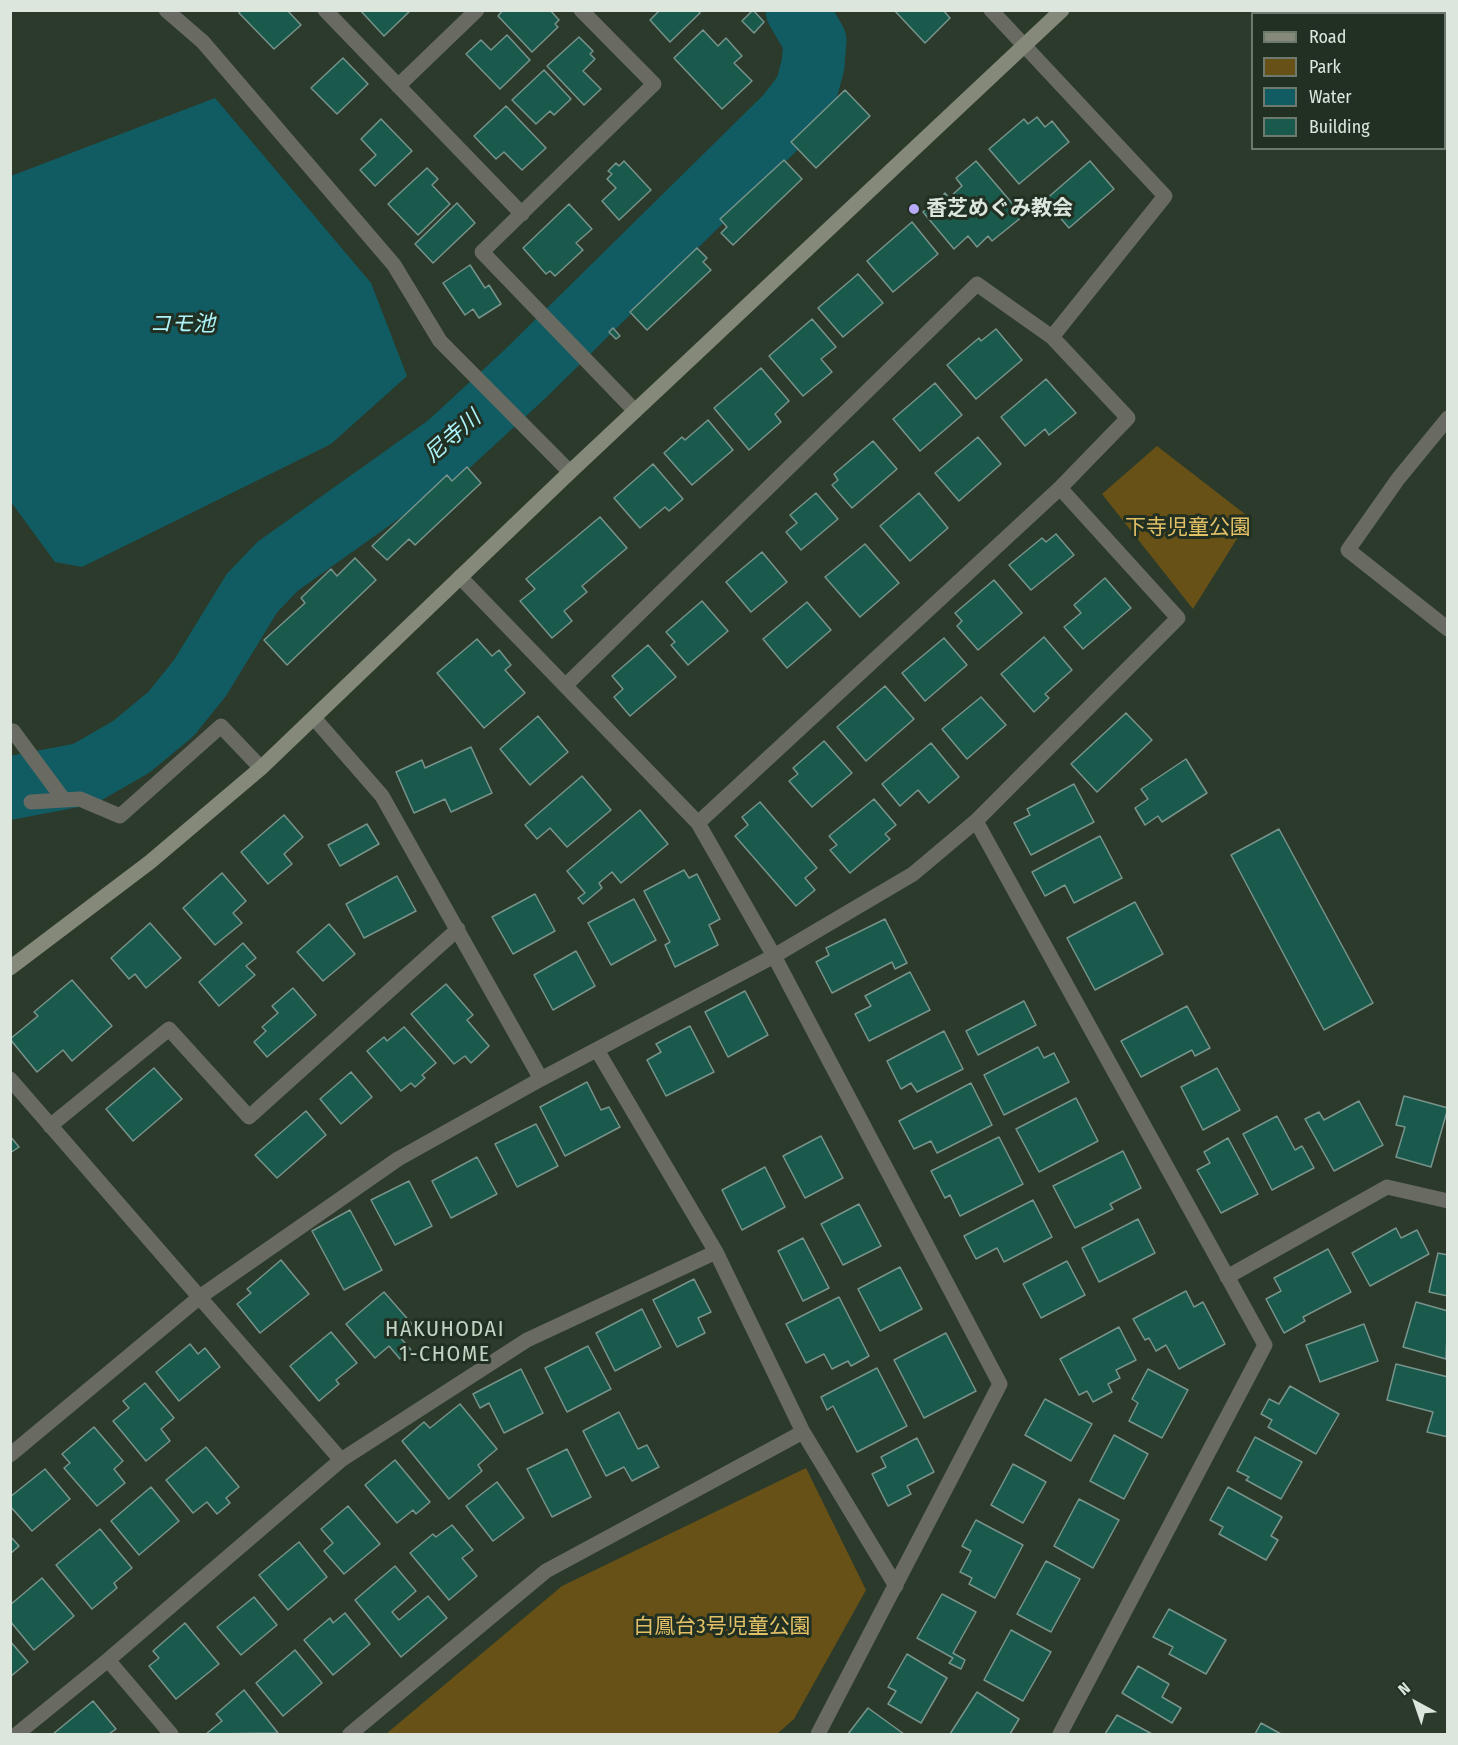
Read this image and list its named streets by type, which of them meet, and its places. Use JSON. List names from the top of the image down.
{
  "districts": ["HAKUHODAI 1-CHOME"],
  "water": ["コモ池", "尼寺川"],
  "parks": ["下寺児童公園", "白鳳台3号児童公園"],
  "places": ["香芝めぐみ教会"],
  "legend": [
    "Road",
    "Park",
    "Water",
    "Building"
  ],
  "north": "top left"
}
